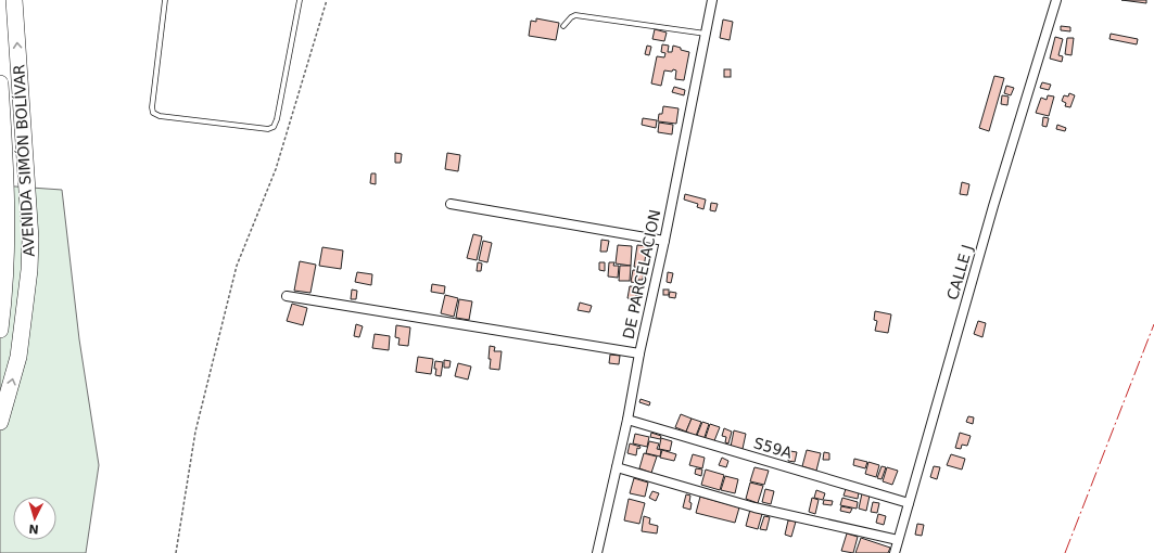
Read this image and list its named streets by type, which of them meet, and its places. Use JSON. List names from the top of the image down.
{
  "streets": {
    "highway": ["AVENIDA SIMÓN BOLÍVAR"],
    "street": ["CALLE J", "DE PARCELACION", "S59A"]
  },
  "crossings": [
    ["CALLE J", "S59A"],
    ["DE PARCELACION", "S59A"]
  ],
  "north": "bottom"
}
